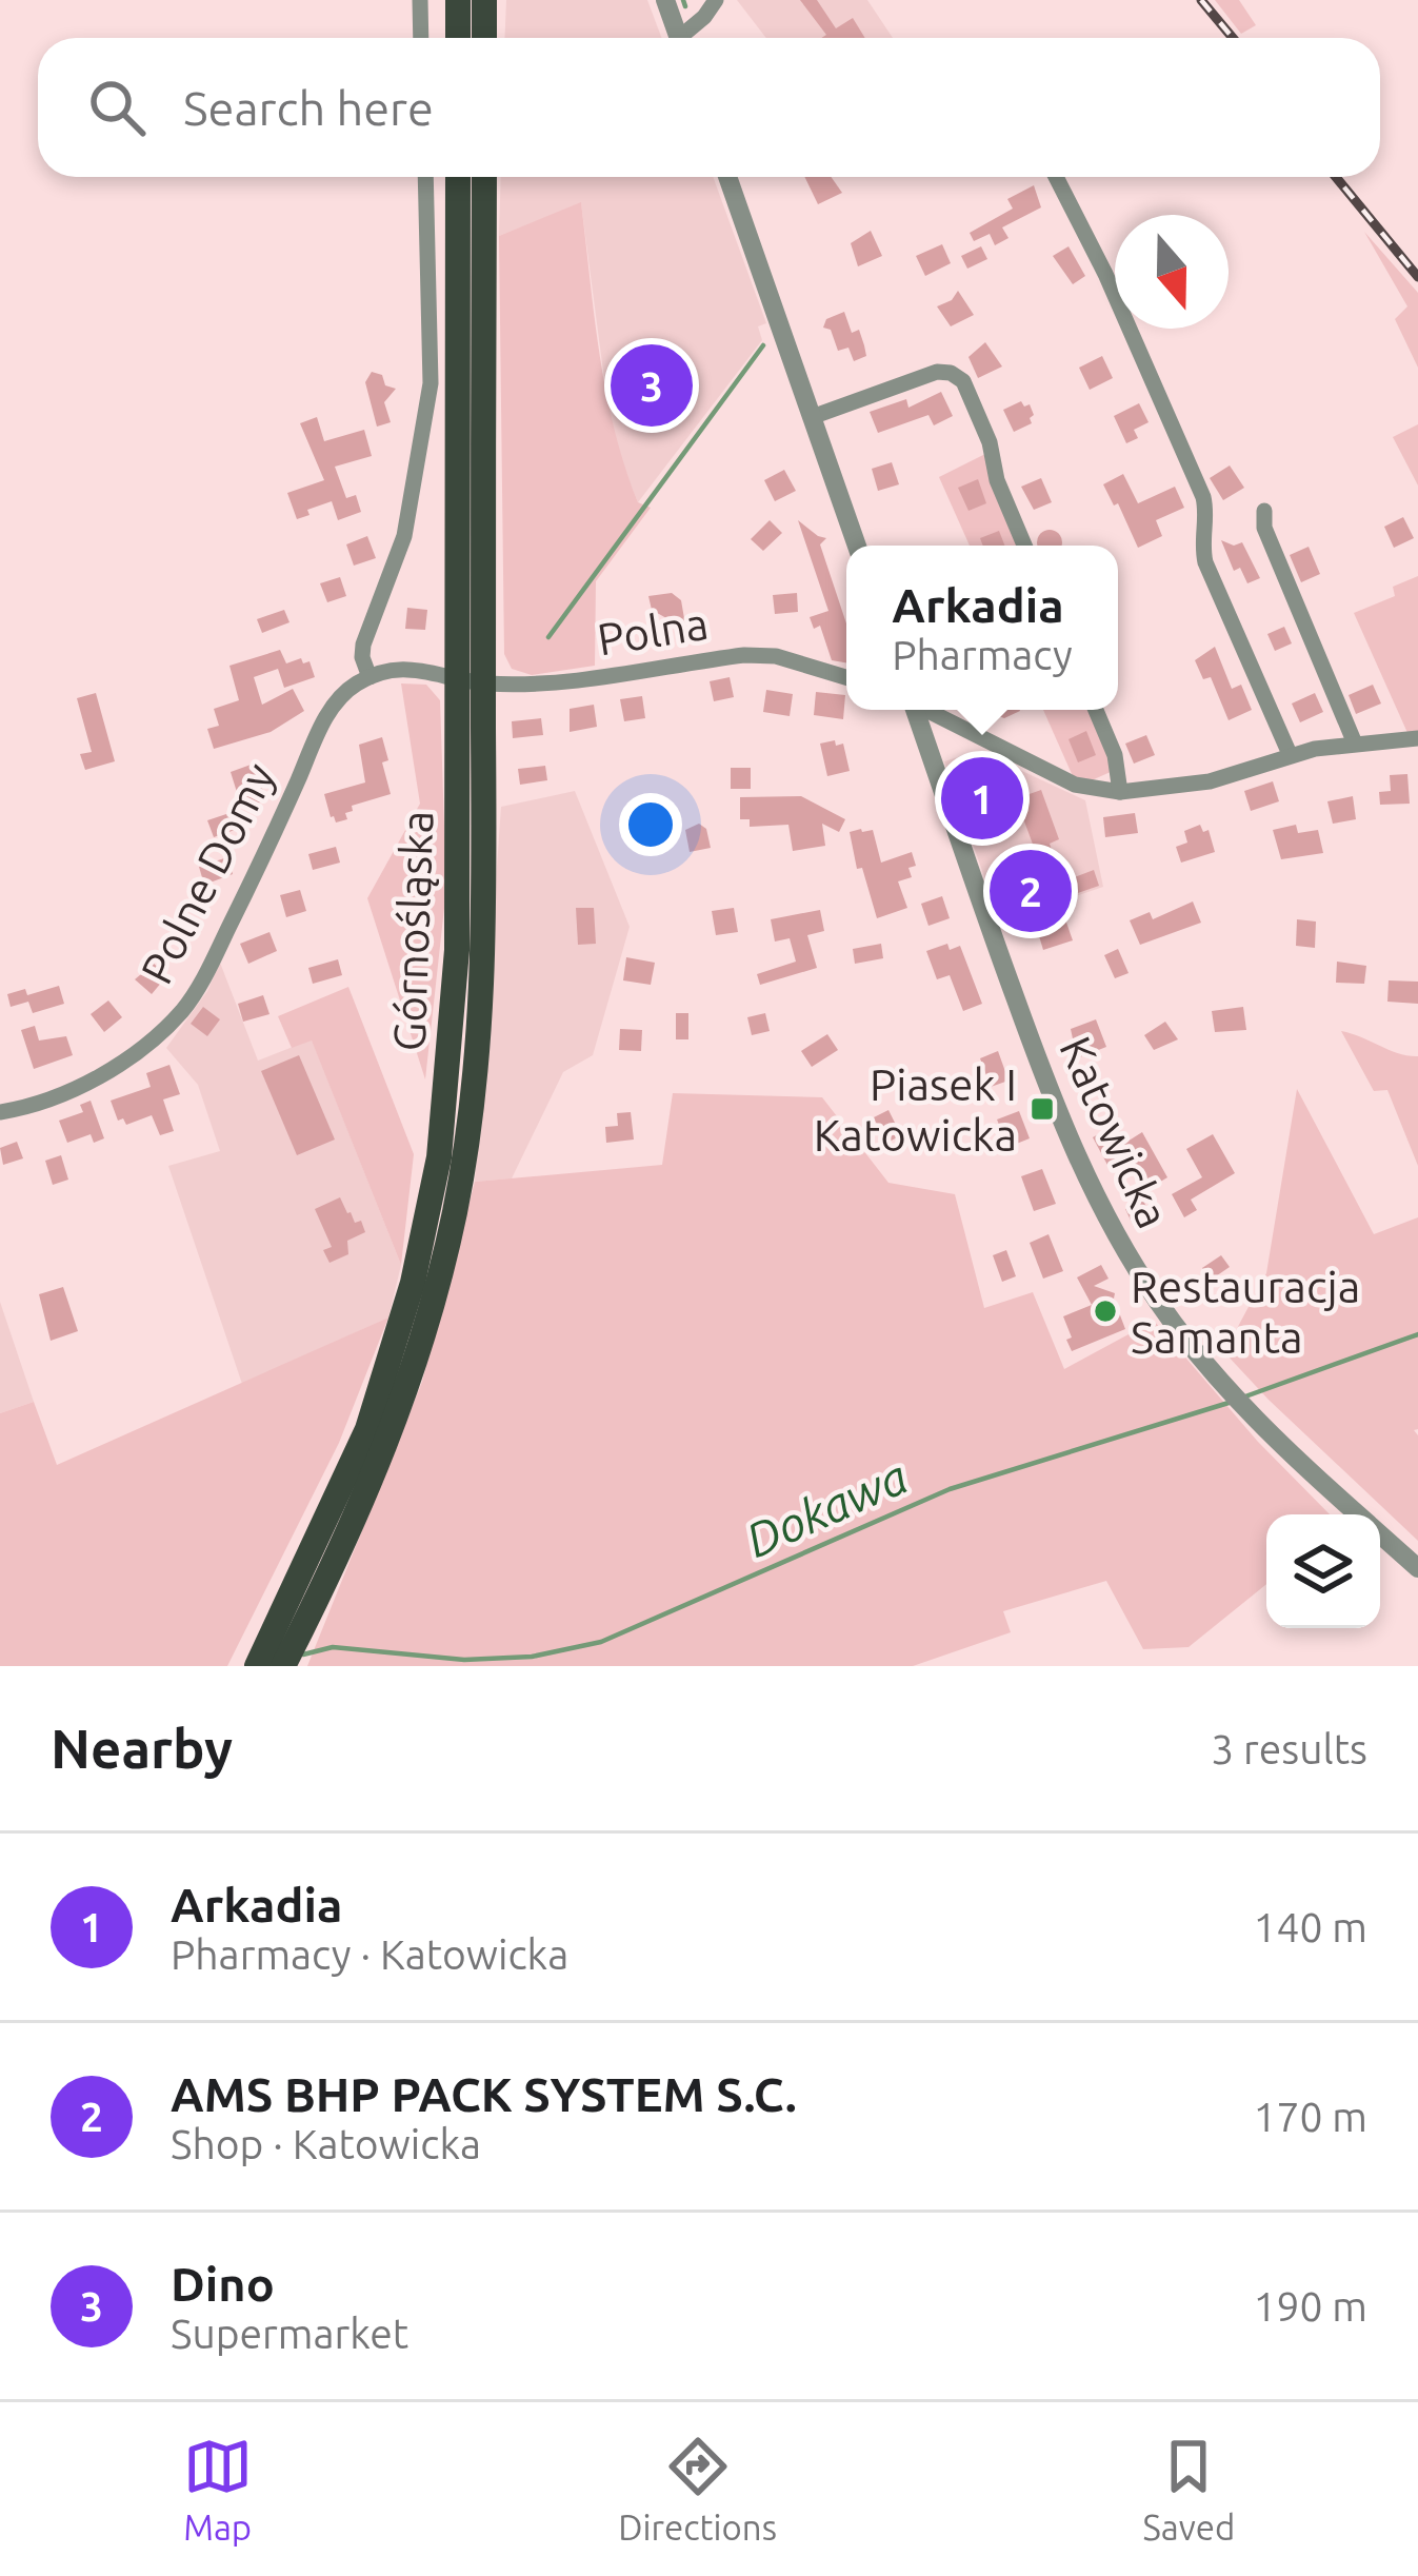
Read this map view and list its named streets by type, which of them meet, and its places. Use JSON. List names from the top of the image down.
{
  "streets": {
    "main road": ["Górnośląska"],
    "street": ["Polna", "Polne Domy", "Katowicka"]
  },
  "crossings": [
    ["Polna", "Górnośląska"]
  ],
  "water": ["Dokawa"],
  "places": {
    "transit": ["Piasek I Katowicka"],
    "other": ["Restauracja Samanta"]
  },
  "north": "bottom",
  "page": {
    "search": "Search here",
    "pins": ["3", "1", "2"],
    "popup": ["Arkadia", "Pharmacy"],
    "heading": ["Nearby", "3 results"],
    "list": [
      {
        "mark": "1",
        "name": "Arkadia",
        "note": "Pharmacy · Katowicka",
        "value": "140 m"
      },
      {
        "mark": "2",
        "name": "AMS BHP PACK SYSTEM S.C.",
        "note": "Shop · Katowicka",
        "value": "170 m"
      },
      {
        "mark": "3",
        "name": "Dino",
        "note": "Supermarket",
        "value": "190 m"
      }
    ],
    "nav": ["Map", "Directions", "Saved"]
  }
}
